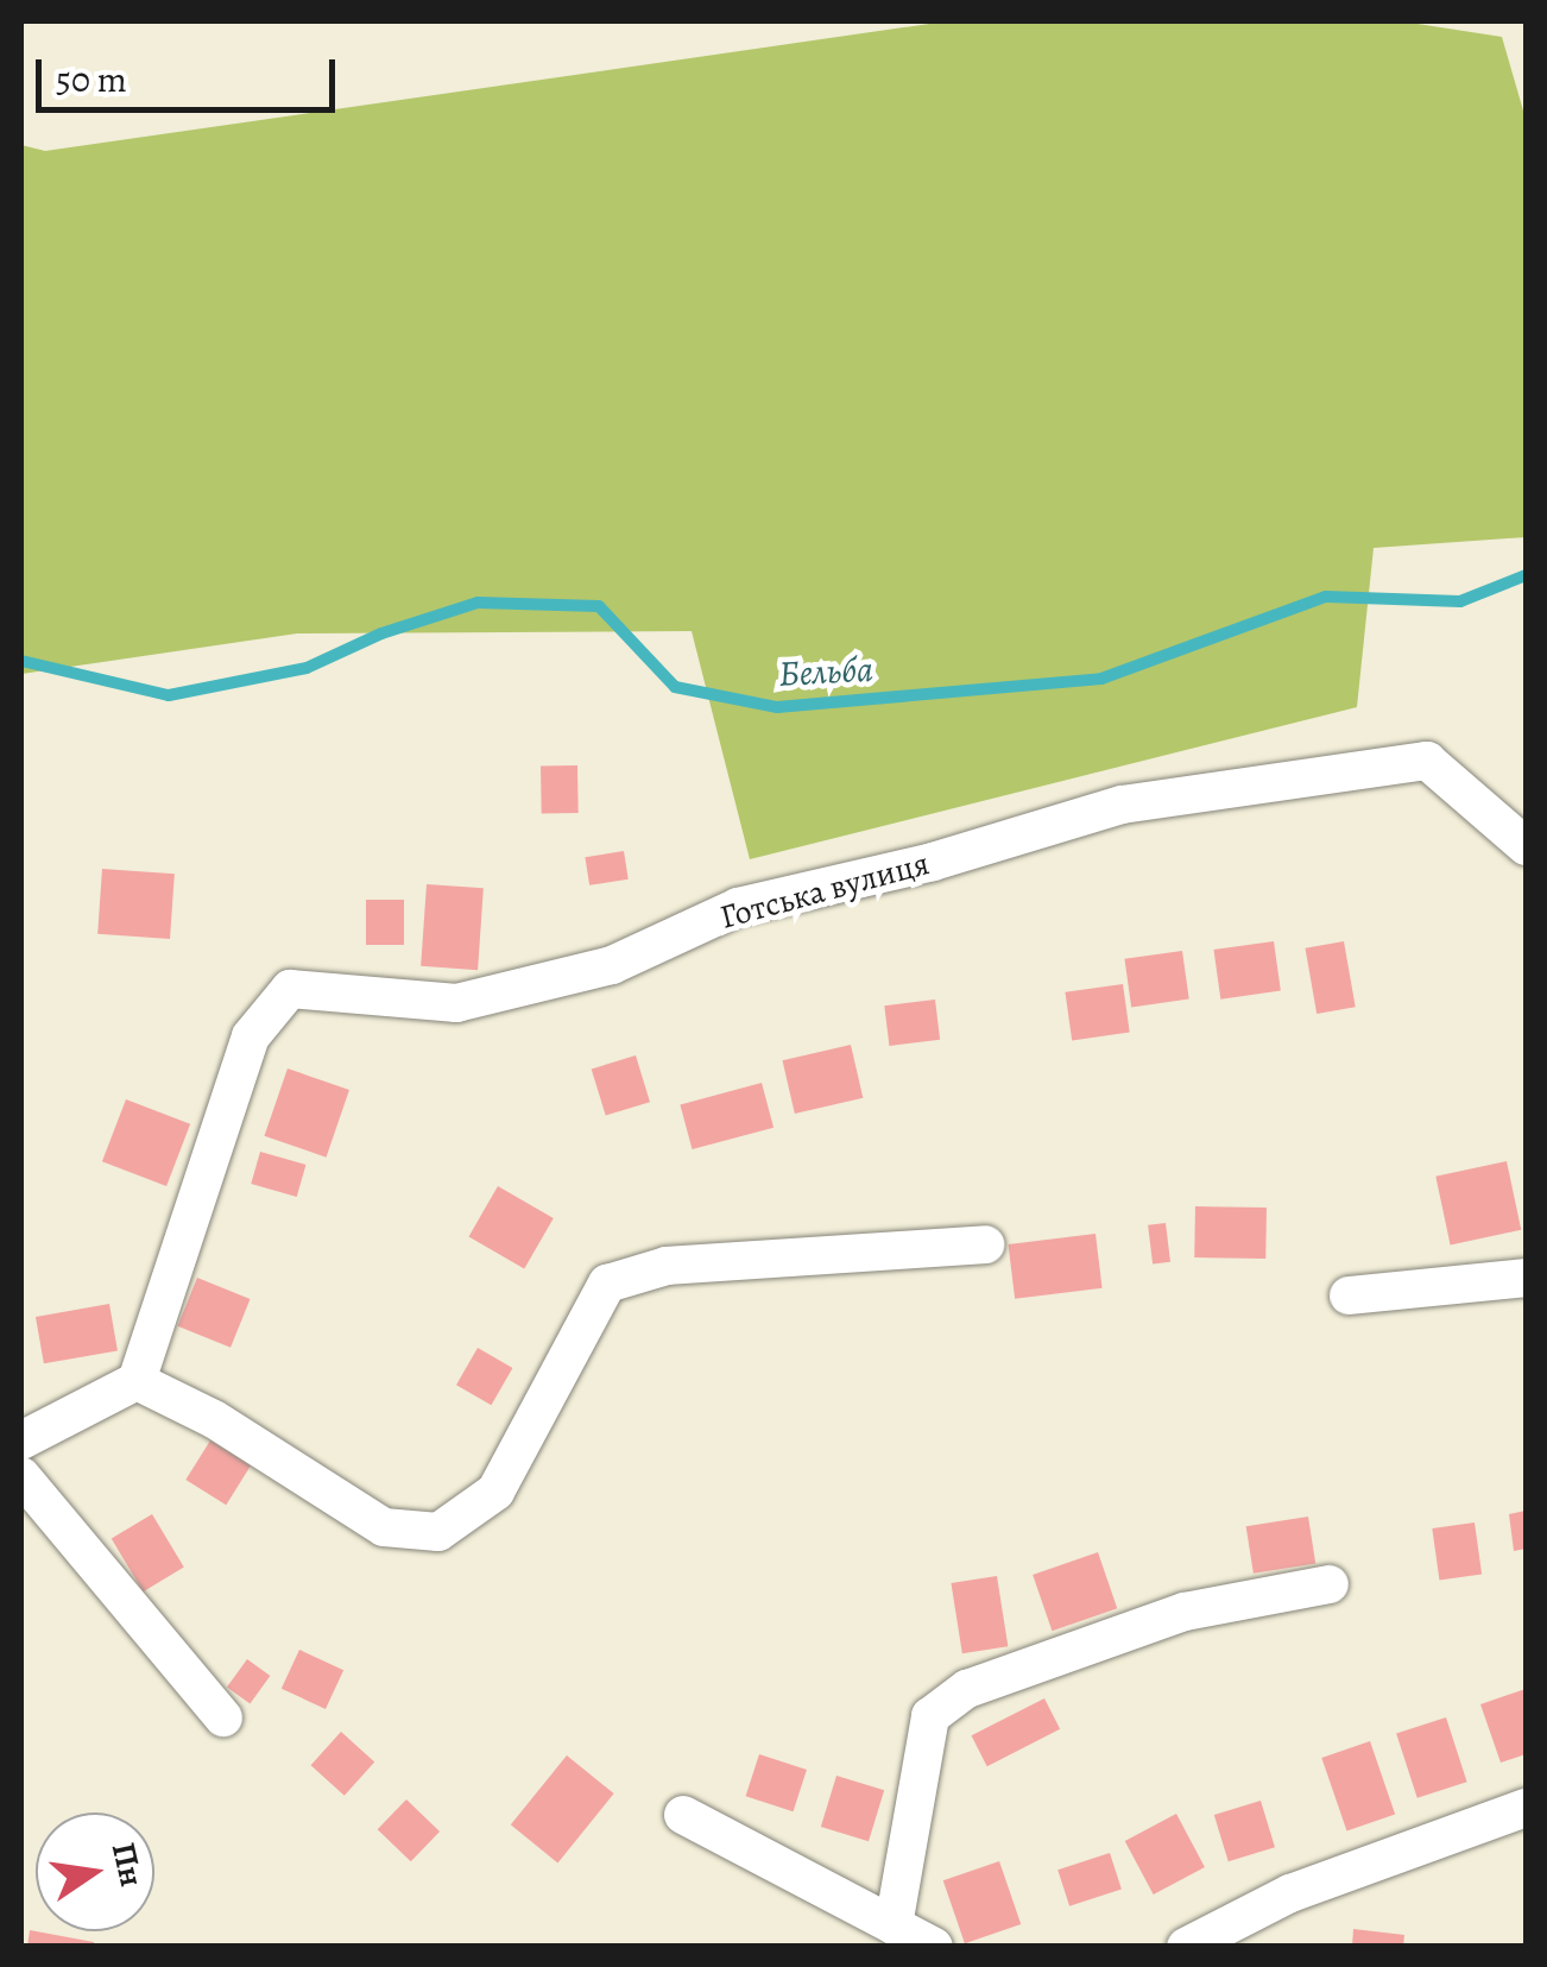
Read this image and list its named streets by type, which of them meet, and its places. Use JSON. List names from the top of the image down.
{
  "streets": {
    "street": ["Готська вулиця"]
  },
  "water": ["Бельба"],
  "scale_bar": "50 m",
  "north": "right"
}
